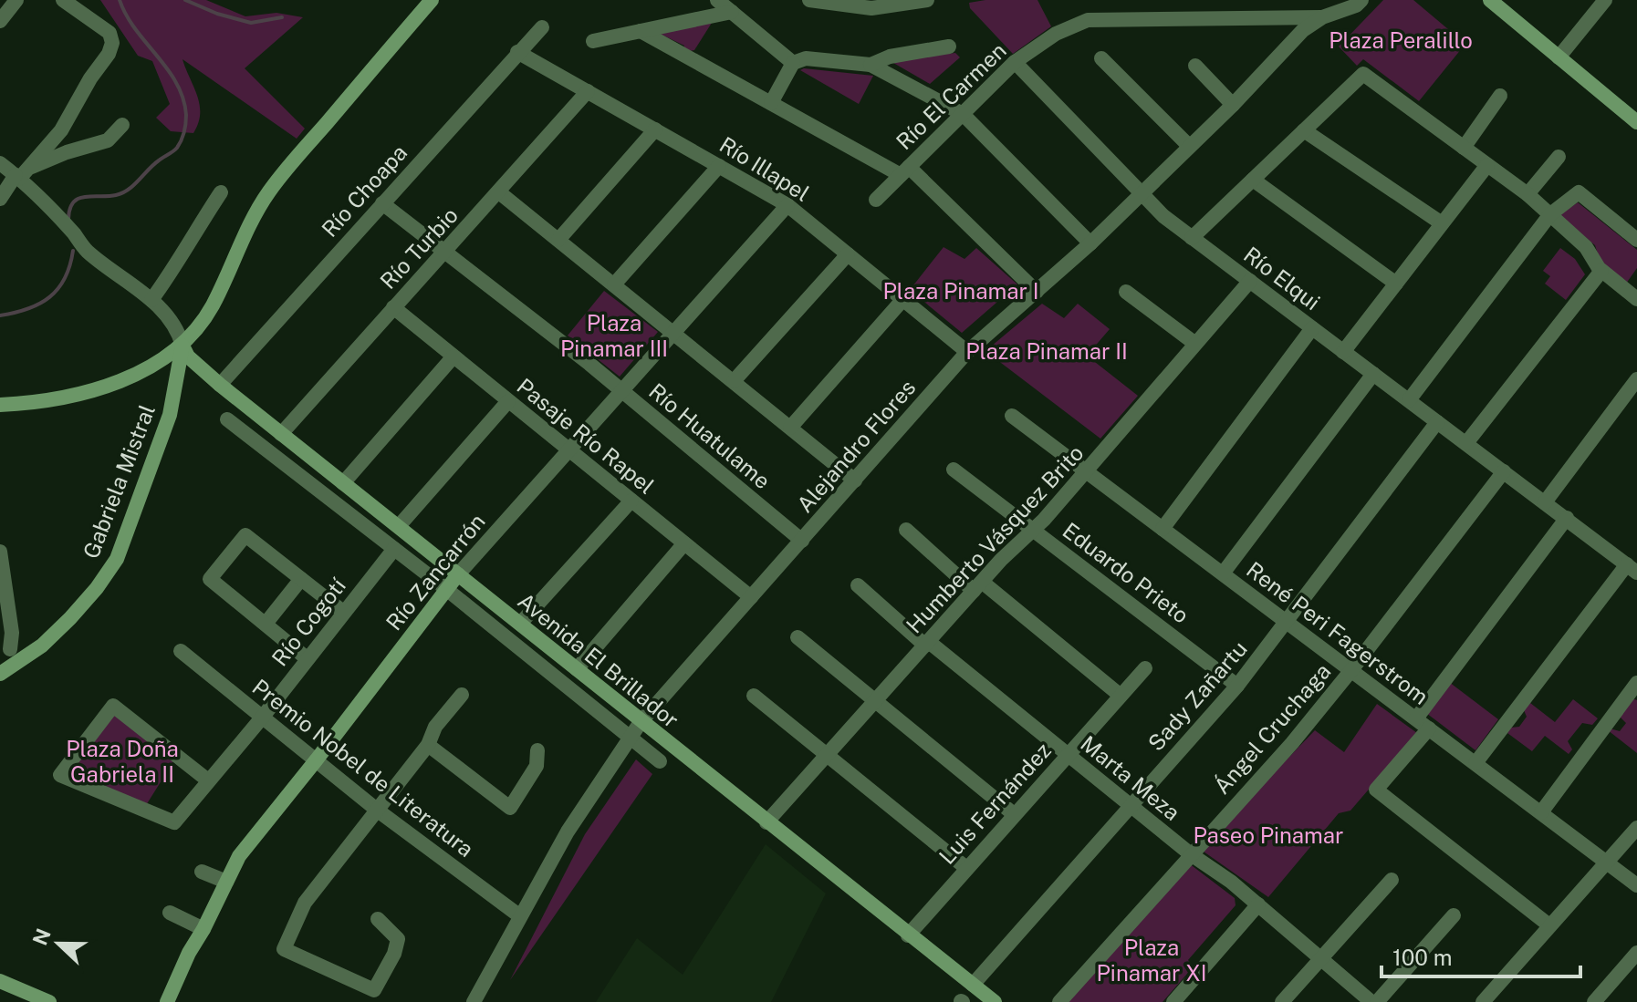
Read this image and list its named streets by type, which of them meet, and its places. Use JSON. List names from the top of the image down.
{
  "streets": {
    "street": [
      "Río El Carmen",
      "Río Illapel",
      "Río Choapa",
      "Río Turbio",
      "Río Elqui",
      "Pasaje Río Rapel",
      "Río Huatulame",
      "Alejandro Flores",
      "Gabriela Mistral",
      "Humberto Vásquez Brito",
      "Río Zancarrón",
      "Eduardo Prieto",
      "Río Cogotí",
      "René Peri Fagerstrom",
      "Avenida El Brillador",
      "Sady Zañartu",
      "Ángel Cruchaga",
      "Premio Nobel de Literatura",
      "Marta Meza",
      "Luis Fernández"
    ]
  },
  "crossings": [
    ["Río El Carmen", "Río Elqui"],
    ["Río El Carmen", "Alejandro Flores"],
    ["Río Illapel", "Río Choapa"],
    ["Río Illapel", "Río Turbio"],
    ["Río Illapel", "Alejandro Flores"],
    ["Río Illapel", "Río Zancarrón"],
    ["Río Choapa", "Río Huatulame"],
    ["Río Choapa", "Avenida El Brillador"],
    ["Río Turbio", "Pasaje Río Rapel"],
    ["Río Turbio", "Río Huatulame"],
    ["Río Turbio", "Avenida El Brillador"],
    ["Río Elqui", "Alejandro Flores"],
    ["Río Elqui", "Humberto Vásquez Brito"],
    ["Río Elqui", "Sady Zañartu"],
    ["Río Elqui", "Ángel Cruchaga"],
    ["Pasaje Río Rapel", "Alejandro Flores"],
    ["Pasaje Río Rapel", "Río Zancarrón"],
    ["Río Huatulame", "Alejandro Flores"],
    ["Río Huatulame", "Río Zancarrón"],
    ["Alejandro Flores", "Avenida El Brillador"],
    ["Alejandro Flores", "Premio Nobel de Literatura"],
    ["Gabriela Mistral", "Avenida El Brillador"],
    ["Humberto Vásquez Brito", "Eduardo Prieto"],
    ["Humberto Vásquez Brito", "René Peri Fagerstrom"],
    ["Humberto Vásquez Brito", "Avenida El Brillador"],
    ["Humberto Vásquez Brito", "Marta Meza"],
    ["Río Zancarrón", "Avenida El Brillador"],
    ["Río Zancarrón", "Premio Nobel de Literatura"],
    ["Eduardo Prieto", "Sady Zañartu"],
    ["Río Cogotí", "Avenida El Brillador"],
    ["Río Cogotí", "Premio Nobel de Literatura"],
    ["René Peri Fagerstrom", "Sady Zañartu"],
    ["René Peri Fagerstrom", "Ángel Cruchaga"],
    ["Avenida El Brillador", "Sady Zañartu"],
    ["Avenida El Brillador", "Luis Fernández"],
    ["Sady Zañartu", "Marta Meza"],
    ["Ángel Cruchaga", "Marta Meza"],
    ["Marta Meza", "Luis Fernández"]
  ],
  "parks": [
    "Plaza Peralillo",
    "Plaza Pinamar I",
    "Plaza Pinamar III",
    "Plaza Pinamar II",
    "Plaza Doña Gabriela II",
    "Paseo Pinamar",
    "Plaza Pinamar XI"
  ],
  "scale_bar": "100 m",
  "north": "left"
}
